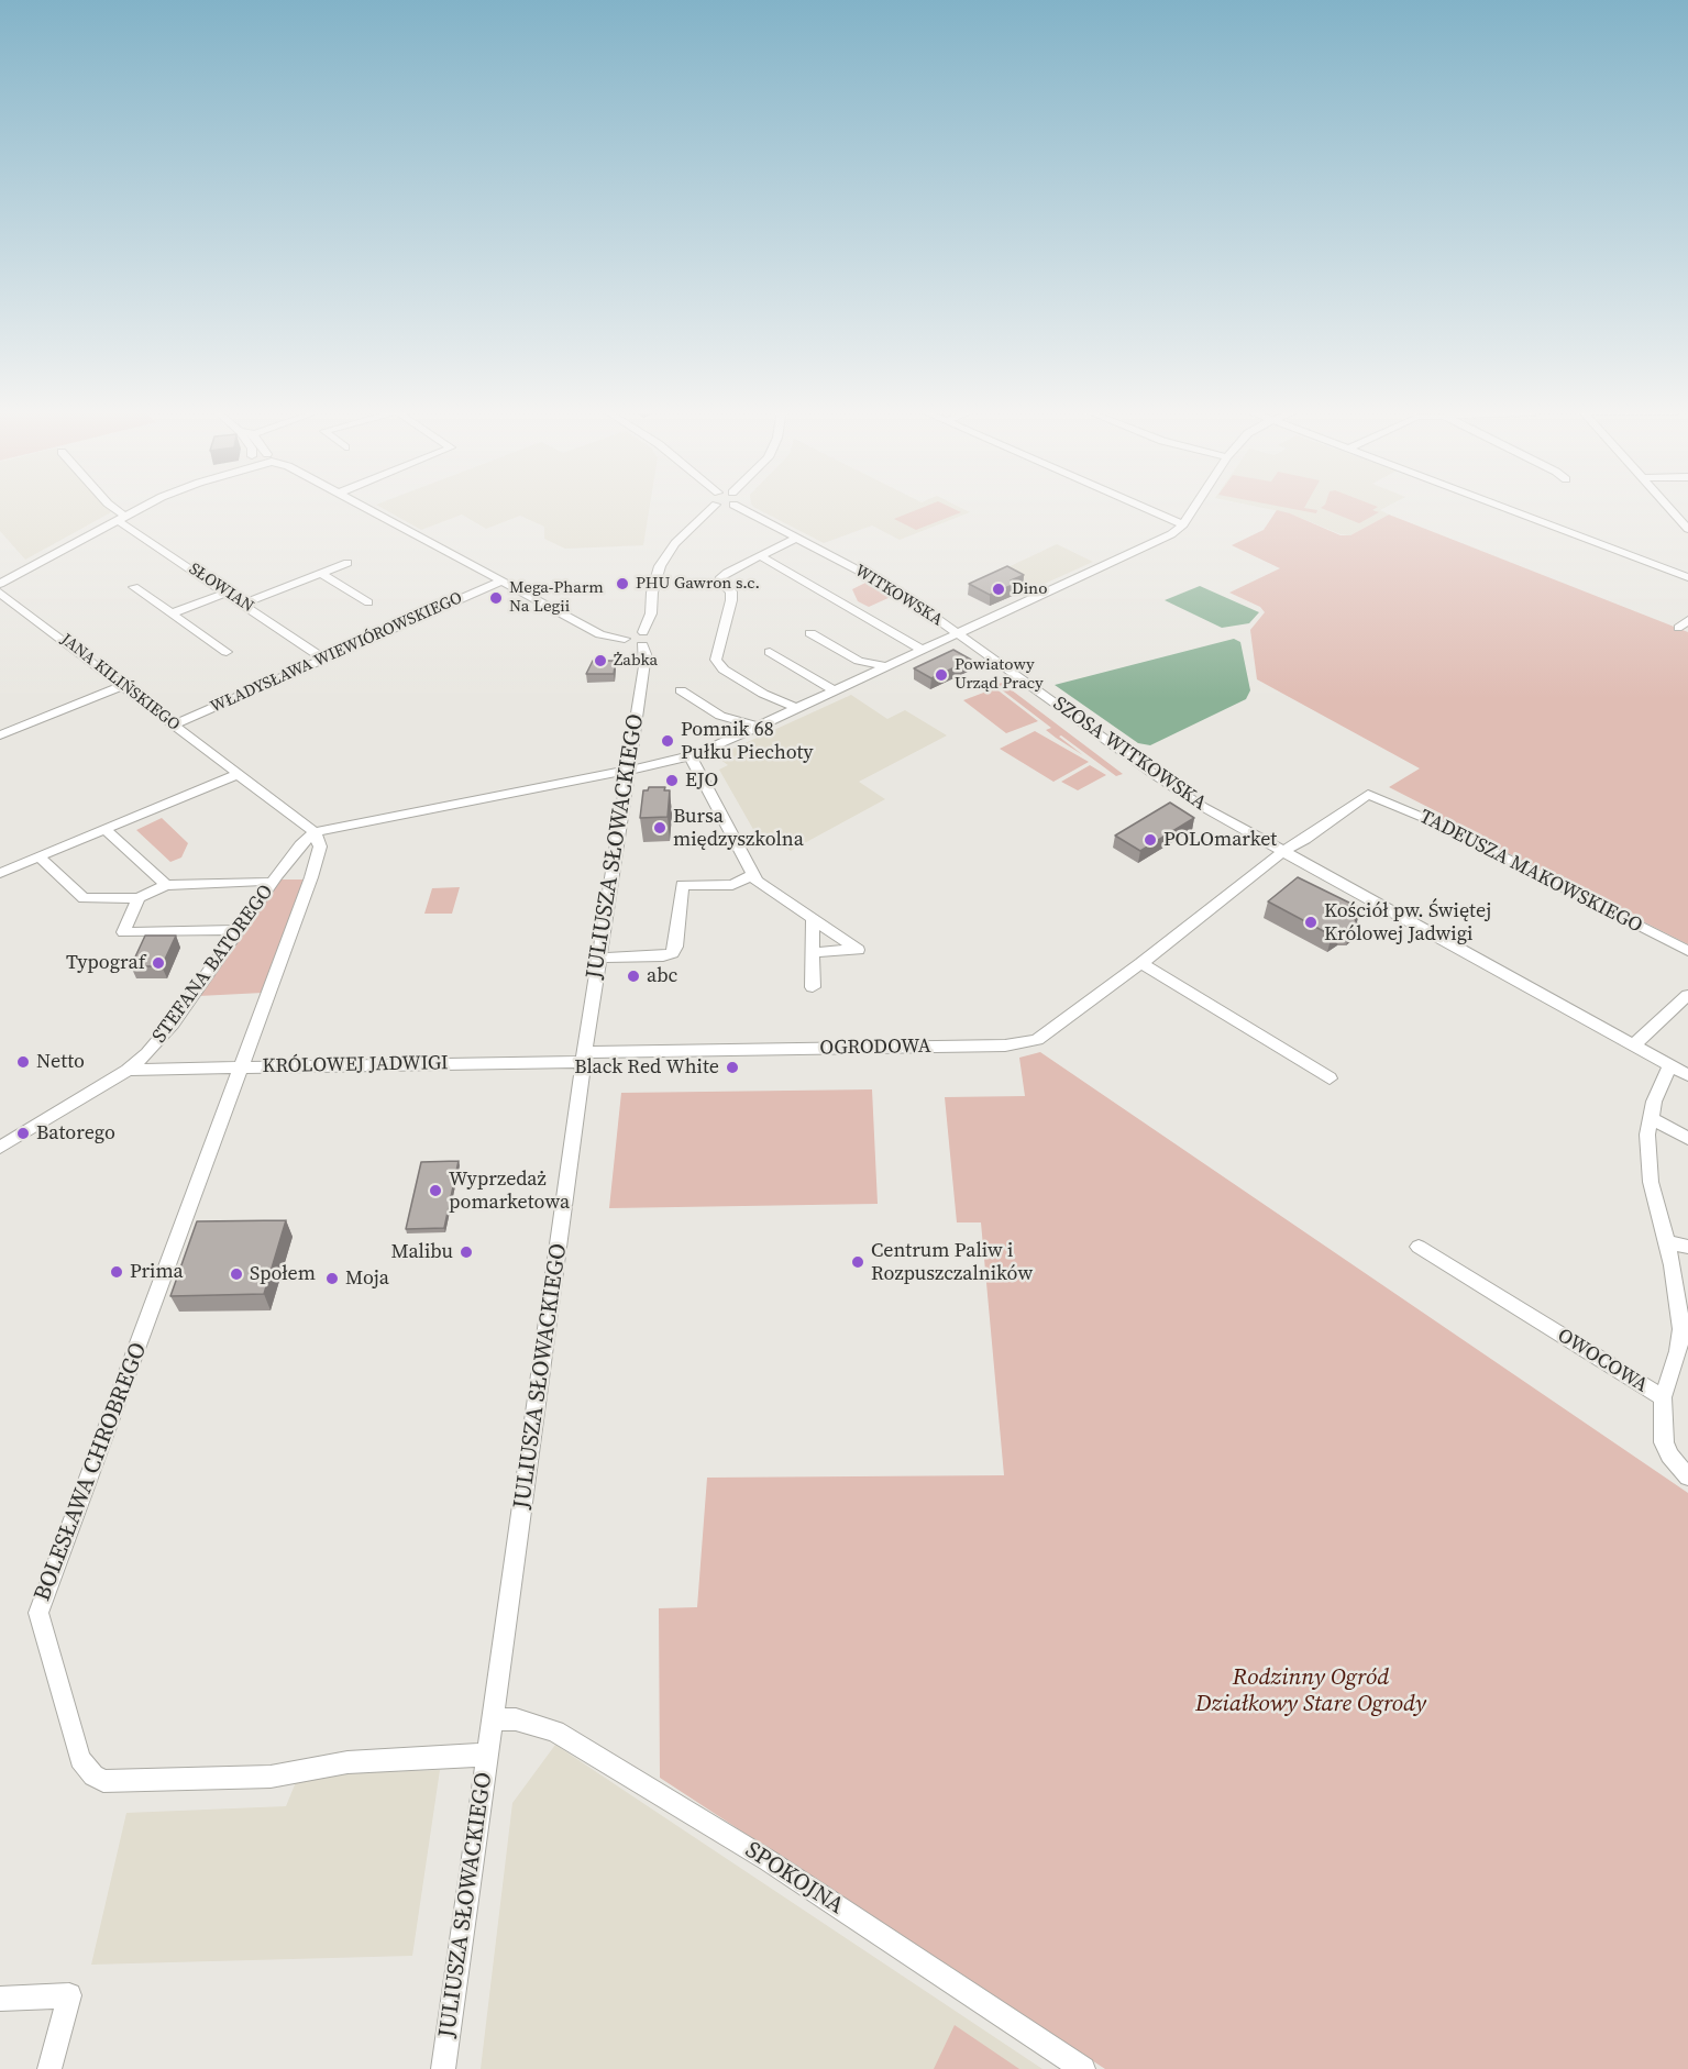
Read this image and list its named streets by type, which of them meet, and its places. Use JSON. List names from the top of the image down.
{
  "streets": {
    "street": [
      "SŁOWIAN",
      "WITKOWSKA",
      "WŁADYSŁAWA WIEWIÓROWSKIEGO",
      "JANA KILIŃSKIEGO",
      "SZOSA WITKOWSKA",
      "JULIUSZA SŁOWACKIEGO",
      "TADEUSZA MAKOWSKIEGO",
      "STEFANA BATOREGO",
      "OGRODOWA",
      "KRÓLOWEJ JADWIGI",
      "OWOCOWA",
      "BOLESŁAWA CHROBREGO",
      "SPOKOJNA"
    ]
  },
  "crossings": [
    ["SŁOWIAN", "WŁADYSŁAWA WIEWIÓROWSKIEGO"],
    ["WITKOWSKA", "SZOSA WITKOWSKA"],
    ["WŁADYSŁAWA WIEWIÓROWSKIEGO", "JANA KILIŃSKIEGO"],
    ["JANA KILIŃSKIEGO", "STEFANA BATOREGO"],
    ["JANA KILIŃSKIEGO", "BOLESŁAWA CHROBREGO"],
    ["SZOSA WITKOWSKA", "OGRODOWA"],
    ["SZOSA WITKOWSKA", "OWOCOWA"],
    ["JULIUSZA SŁOWACKIEGO", "OGRODOWA"],
    ["JULIUSZA SŁOWACKIEGO", "KRÓLOWEJ JADWIGI"],
    ["JULIUSZA SŁOWACKIEGO", "BOLESŁAWA CHROBREGO"],
    ["JULIUSZA SŁOWACKIEGO", "SPOKOJNA"],
    ["TADEUSZA MAKOWSKIEGO", "OGRODOWA"],
    ["STEFANA BATOREGO", "KRÓLOWEJ JADWIGI"],
    ["STEFANA BATOREGO", "BOLESŁAWA CHROBREGO"],
    ["OGRODOWA", "KRÓLOWEJ JADWIGI"],
    ["KRÓLOWEJ JADWIGI", "BOLESŁAWA CHROBREGO"]
  ],
  "parks": ["Rodzinny Ogród Działkowy Stare Ogrody"],
  "places": [
    "PHU Gawron s.c.",
    "Dino",
    "Mega-Pharm Na Legii",
    "Żabka",
    "Powiatowy Urząd Pracy",
    "Pomnik 68 Pułku Piechoty",
    "EJO",
    "Bursa międzyszkolna",
    "POLOmarket",
    "Kościół pw. Świętej Królowej Jadwigi",
    "Typograf",
    "abc",
    "Netto",
    "Black Red White",
    "Batorego",
    "Wyprzedaż pomarketowa",
    "Malibu",
    "Centrum Paliw i Rozpuszczalników",
    "Prima",
    "Społem",
    "Moja"
  ]
}
